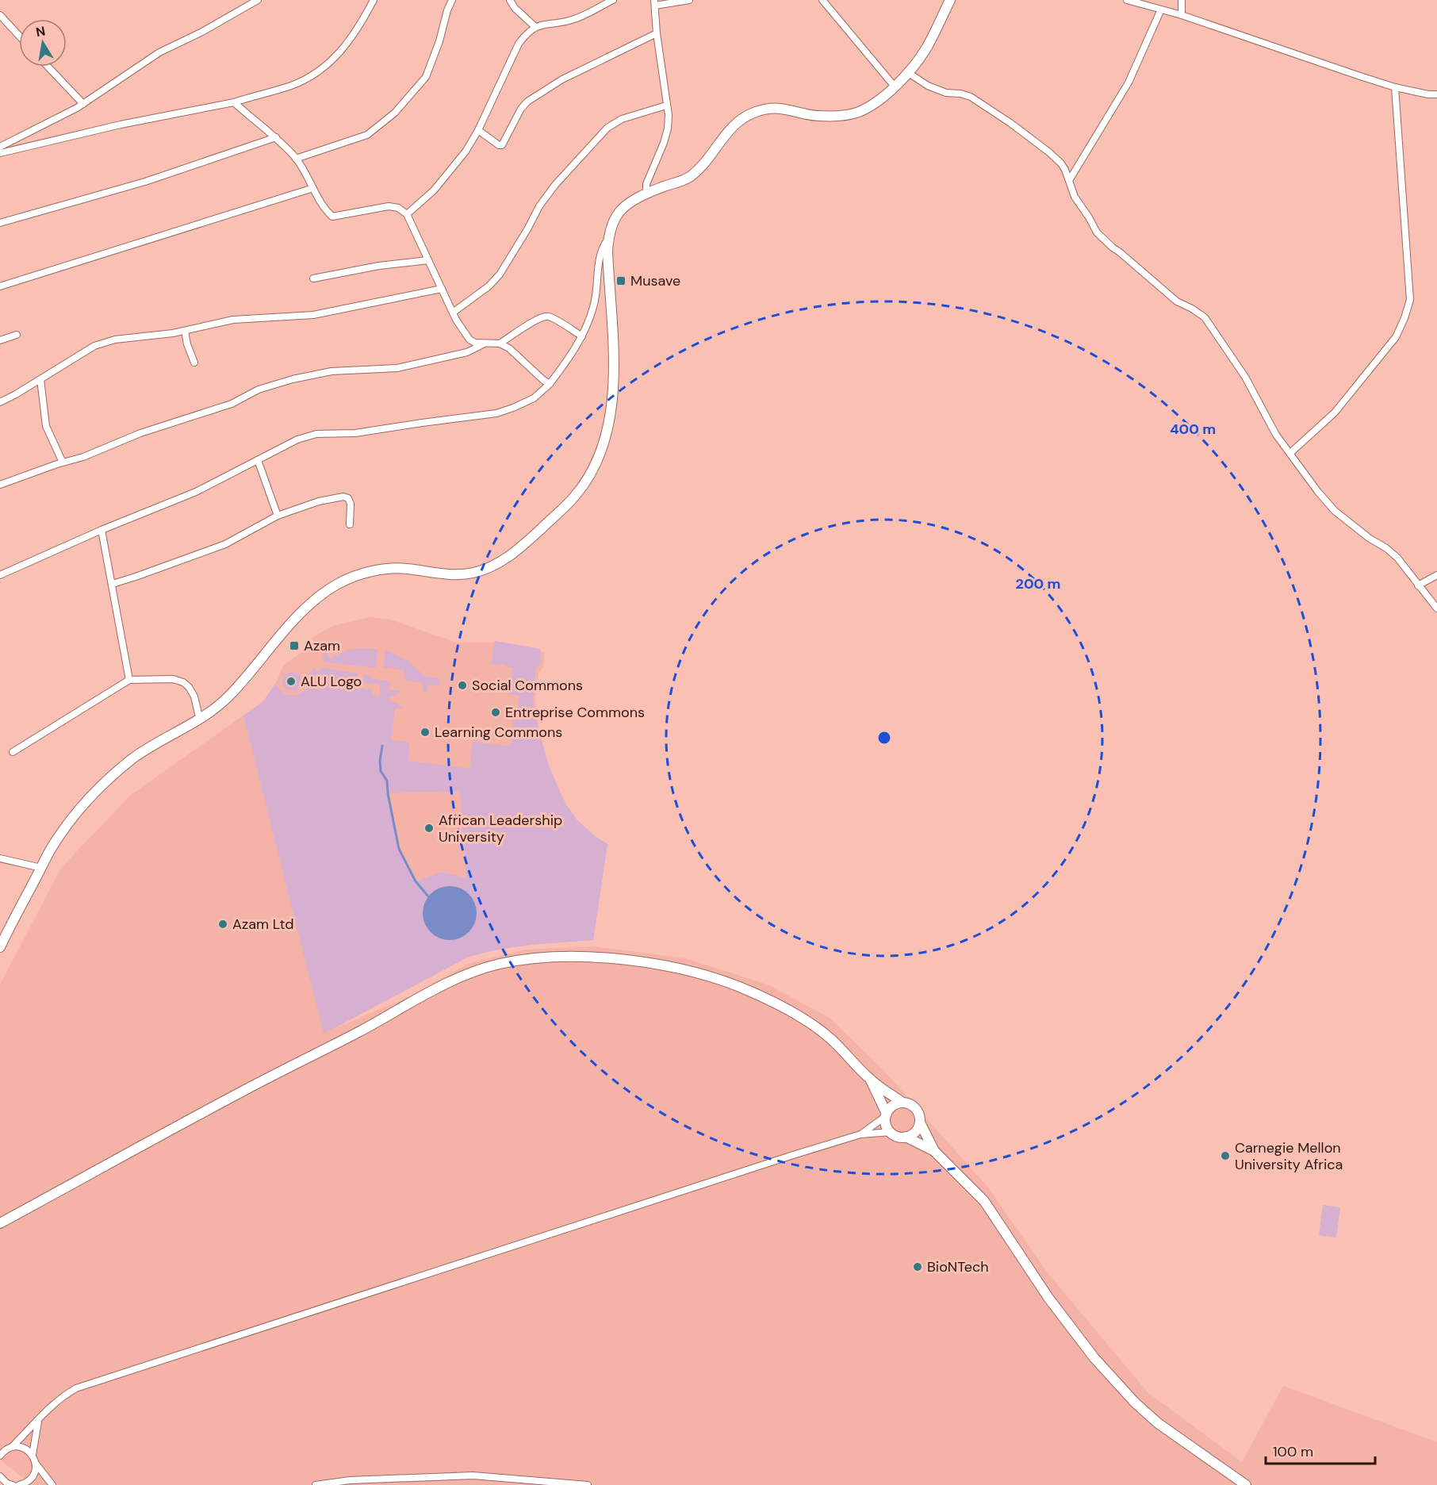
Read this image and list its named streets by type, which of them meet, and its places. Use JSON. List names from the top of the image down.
{
  "places": {
    "transit": ["Musave", "Azam"],
    "other": [
      "ALU Logo",
      "Social Commons",
      "Entreprise Commons",
      "Learning Commons",
      "African Leadership University",
      "Azam Ltd",
      "Carnegie Mellon University Africa",
      "BioNTech"
    ]
  },
  "scale_bar": "100 m",
  "north": "top",
  "rings": ["400 m", "200 m"]
}
